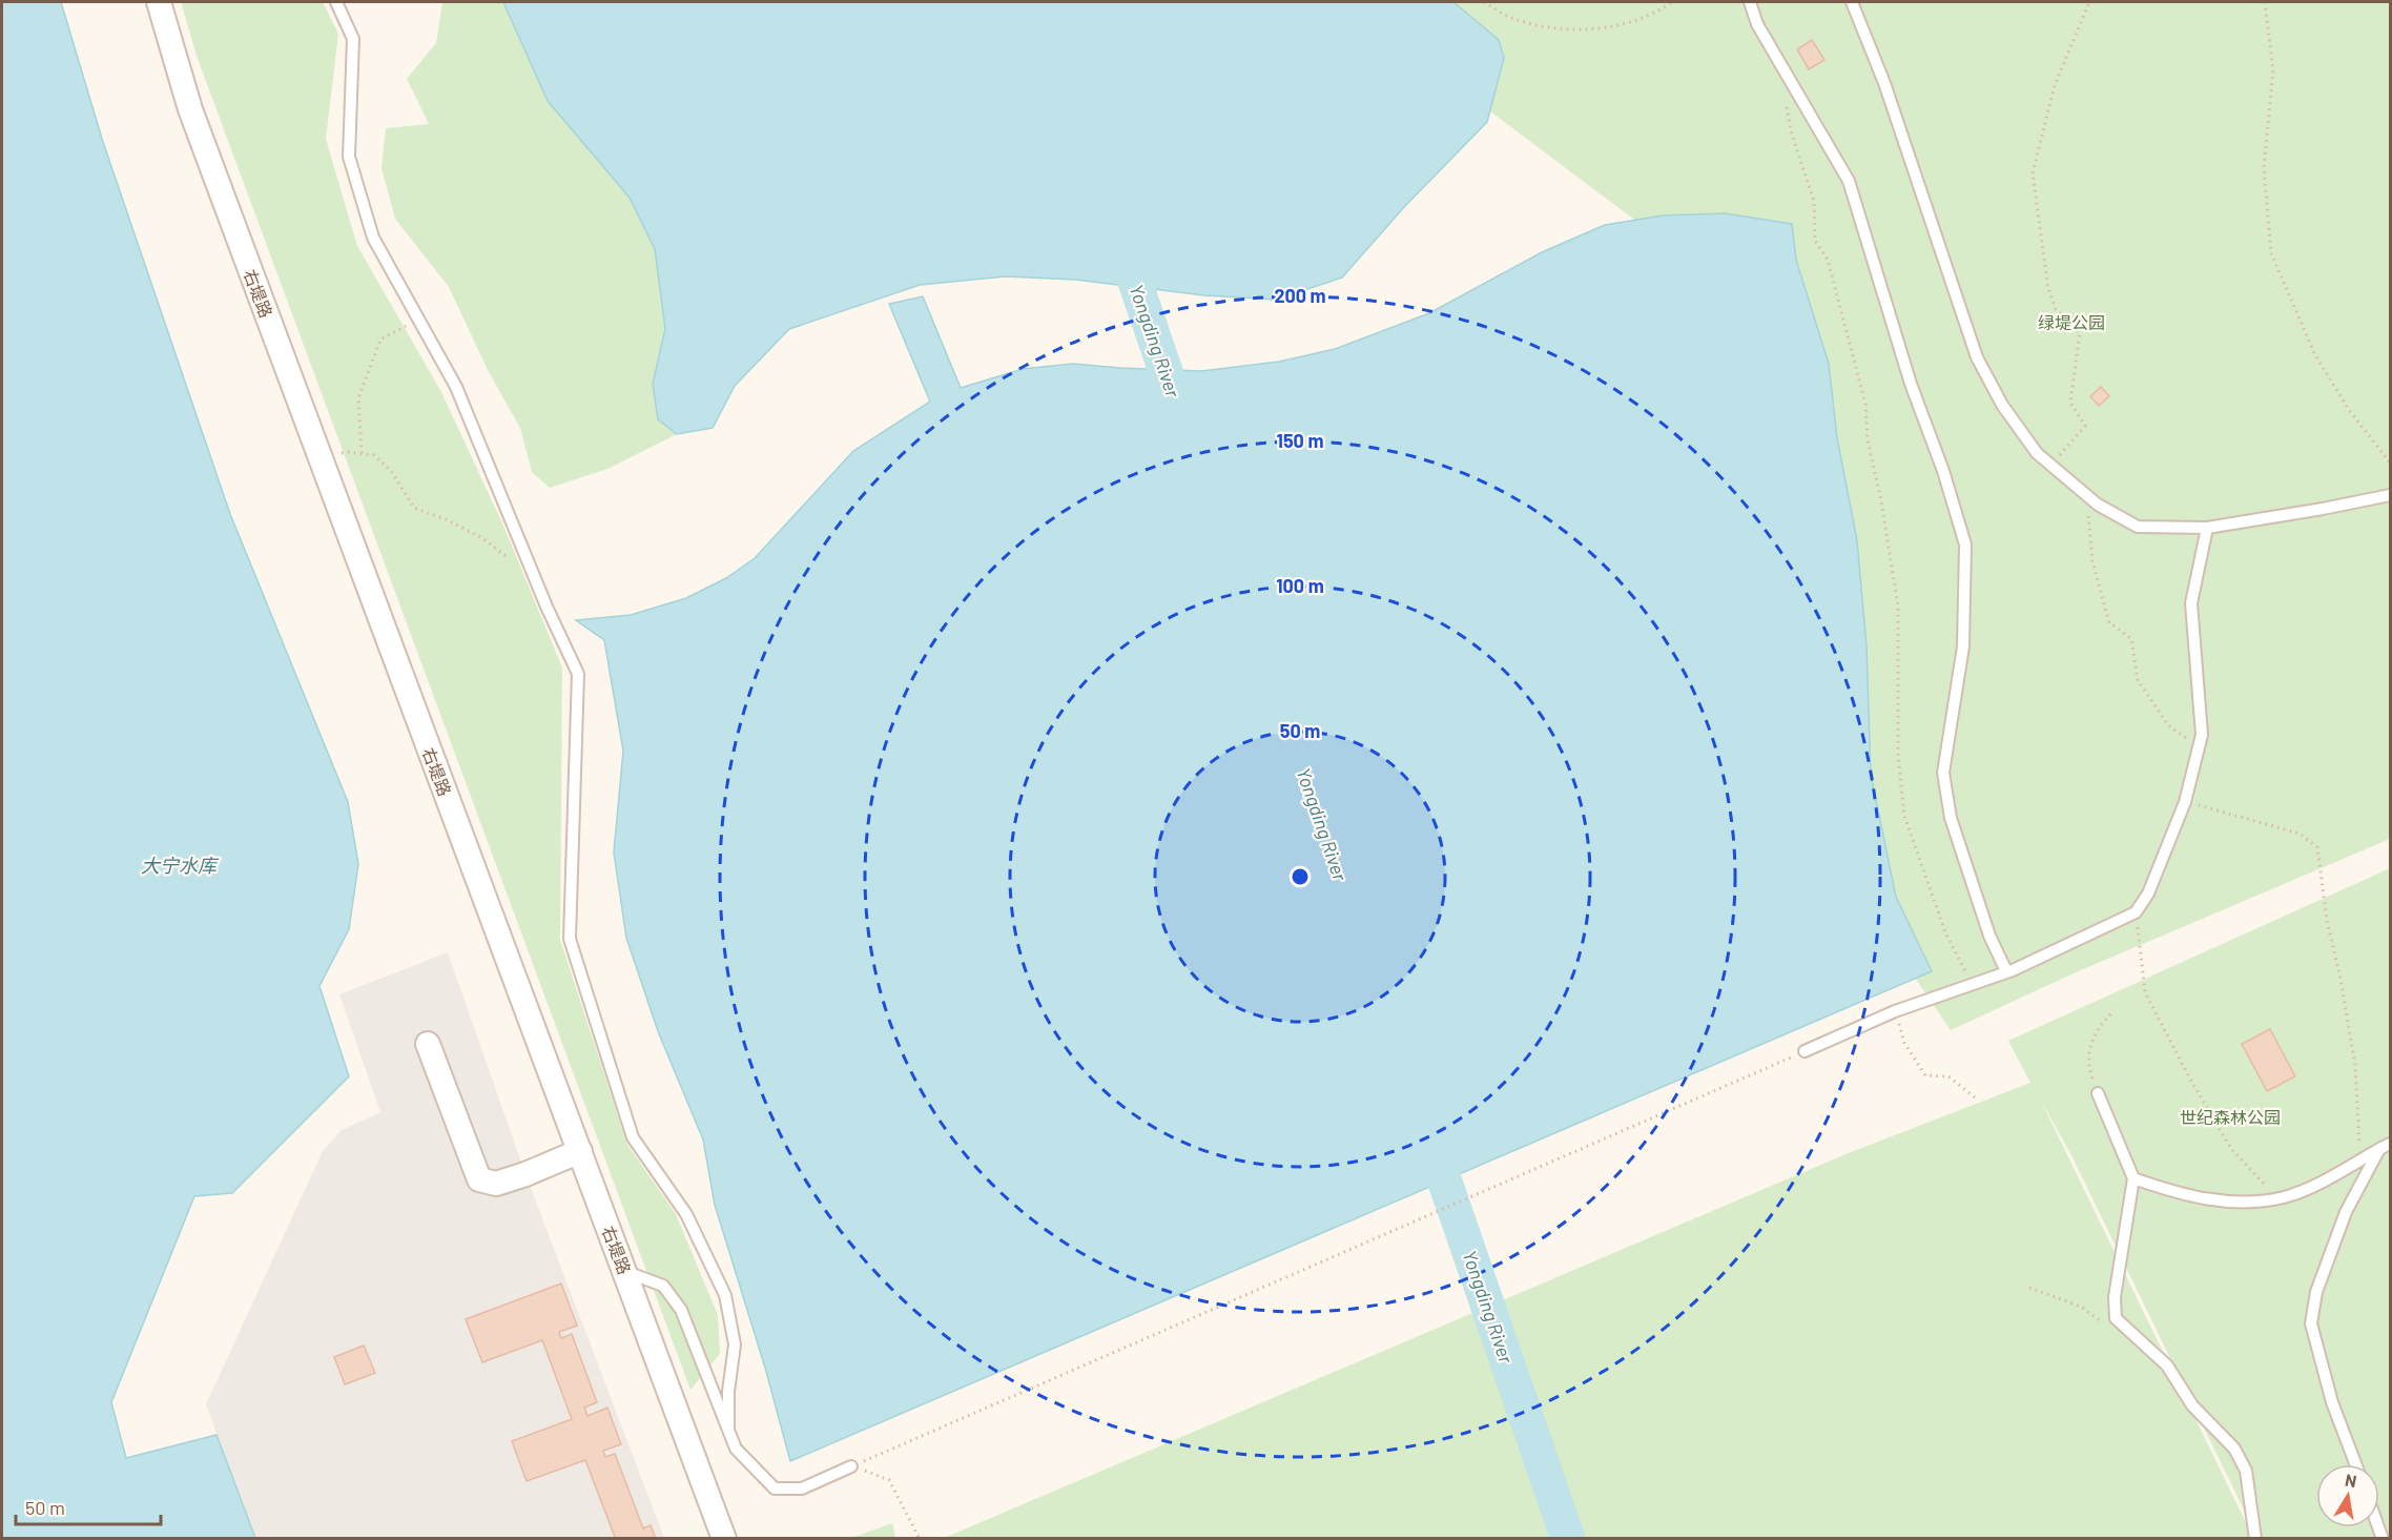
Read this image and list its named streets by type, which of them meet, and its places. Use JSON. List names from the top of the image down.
{
  "streets": {
    "street": ["右堤路"]
  },
  "water": ["Yongding River", "大宁水库"],
  "parks": ["绿堤公园", "世纪森林公园"],
  "scale_bar": "50 m",
  "north": "top",
  "rings": [
    "200 m",
    "150 m",
    "100 m",
    "50 m"
  ]
}
